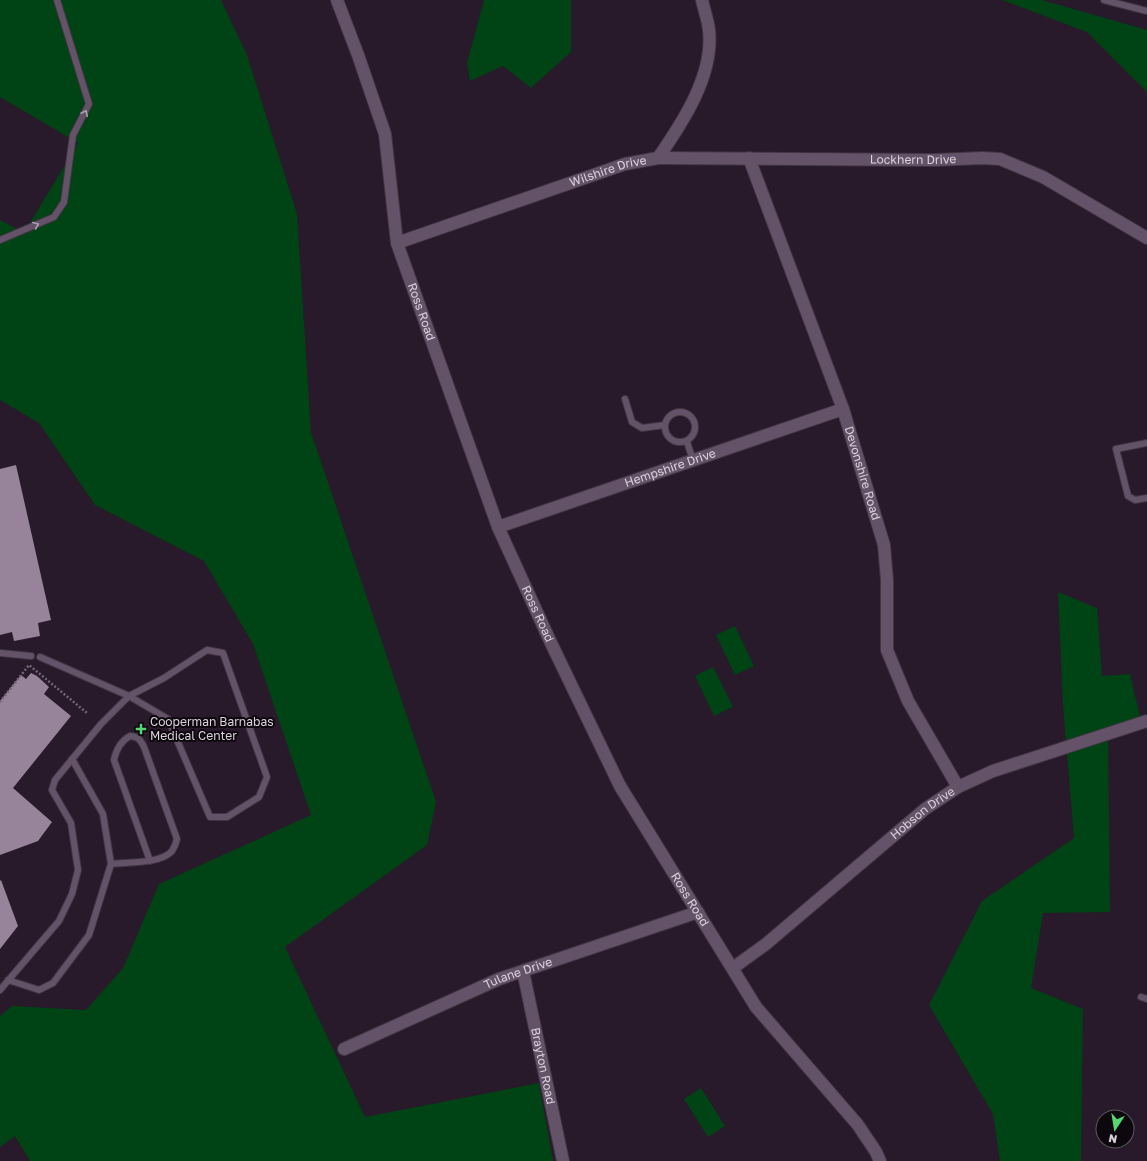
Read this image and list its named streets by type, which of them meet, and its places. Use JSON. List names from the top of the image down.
{
  "streets": {
    "street": [
      "Lockhern Drive",
      "Wilshire Drive",
      "Ross Road",
      "Hempshire Drive",
      "Devonshire Road",
      "Hobson Drive",
      "Tulane Drive",
      "Brayton Road"
    ]
  },
  "crossings": [
    ["Lockhern Drive", "Wilshire Drive"],
    ["Lockhern Drive", "Devonshire Road"],
    ["Wilshire Drive", "Ross Road"],
    ["Ross Road", "Hempshire Drive"],
    ["Ross Road", "Hobson Drive"],
    ["Ross Road", "Tulane Drive"],
    ["Hempshire Drive", "Devonshire Road"],
    ["Devonshire Road", "Hobson Drive"],
    ["Tulane Drive", "Brayton Road"]
  ],
  "places": {
    "health": ["Cooperman Barnabas Medical Center"]
  },
  "north": "bottom"
}
